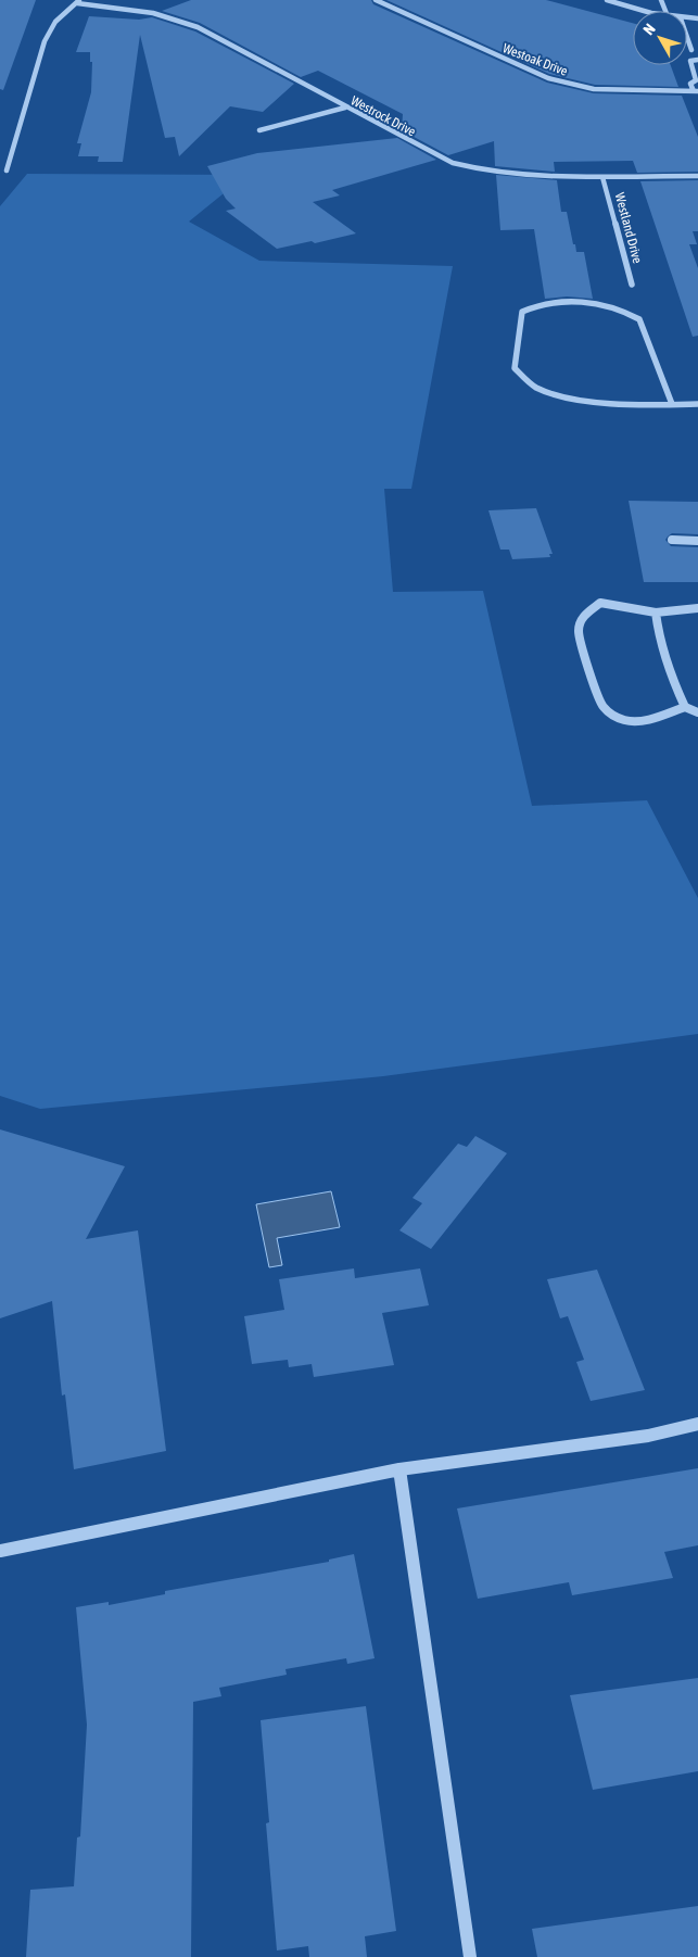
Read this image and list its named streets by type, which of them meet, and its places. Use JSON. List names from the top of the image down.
{
  "streets": {
    "street": ["Westoak Drive", "Westrock Drive", "Westland Drive"]
  },
  "crossings": [
    ["Westrock Drive", "Westland Drive"]
  ],
  "north": "top left"
}
